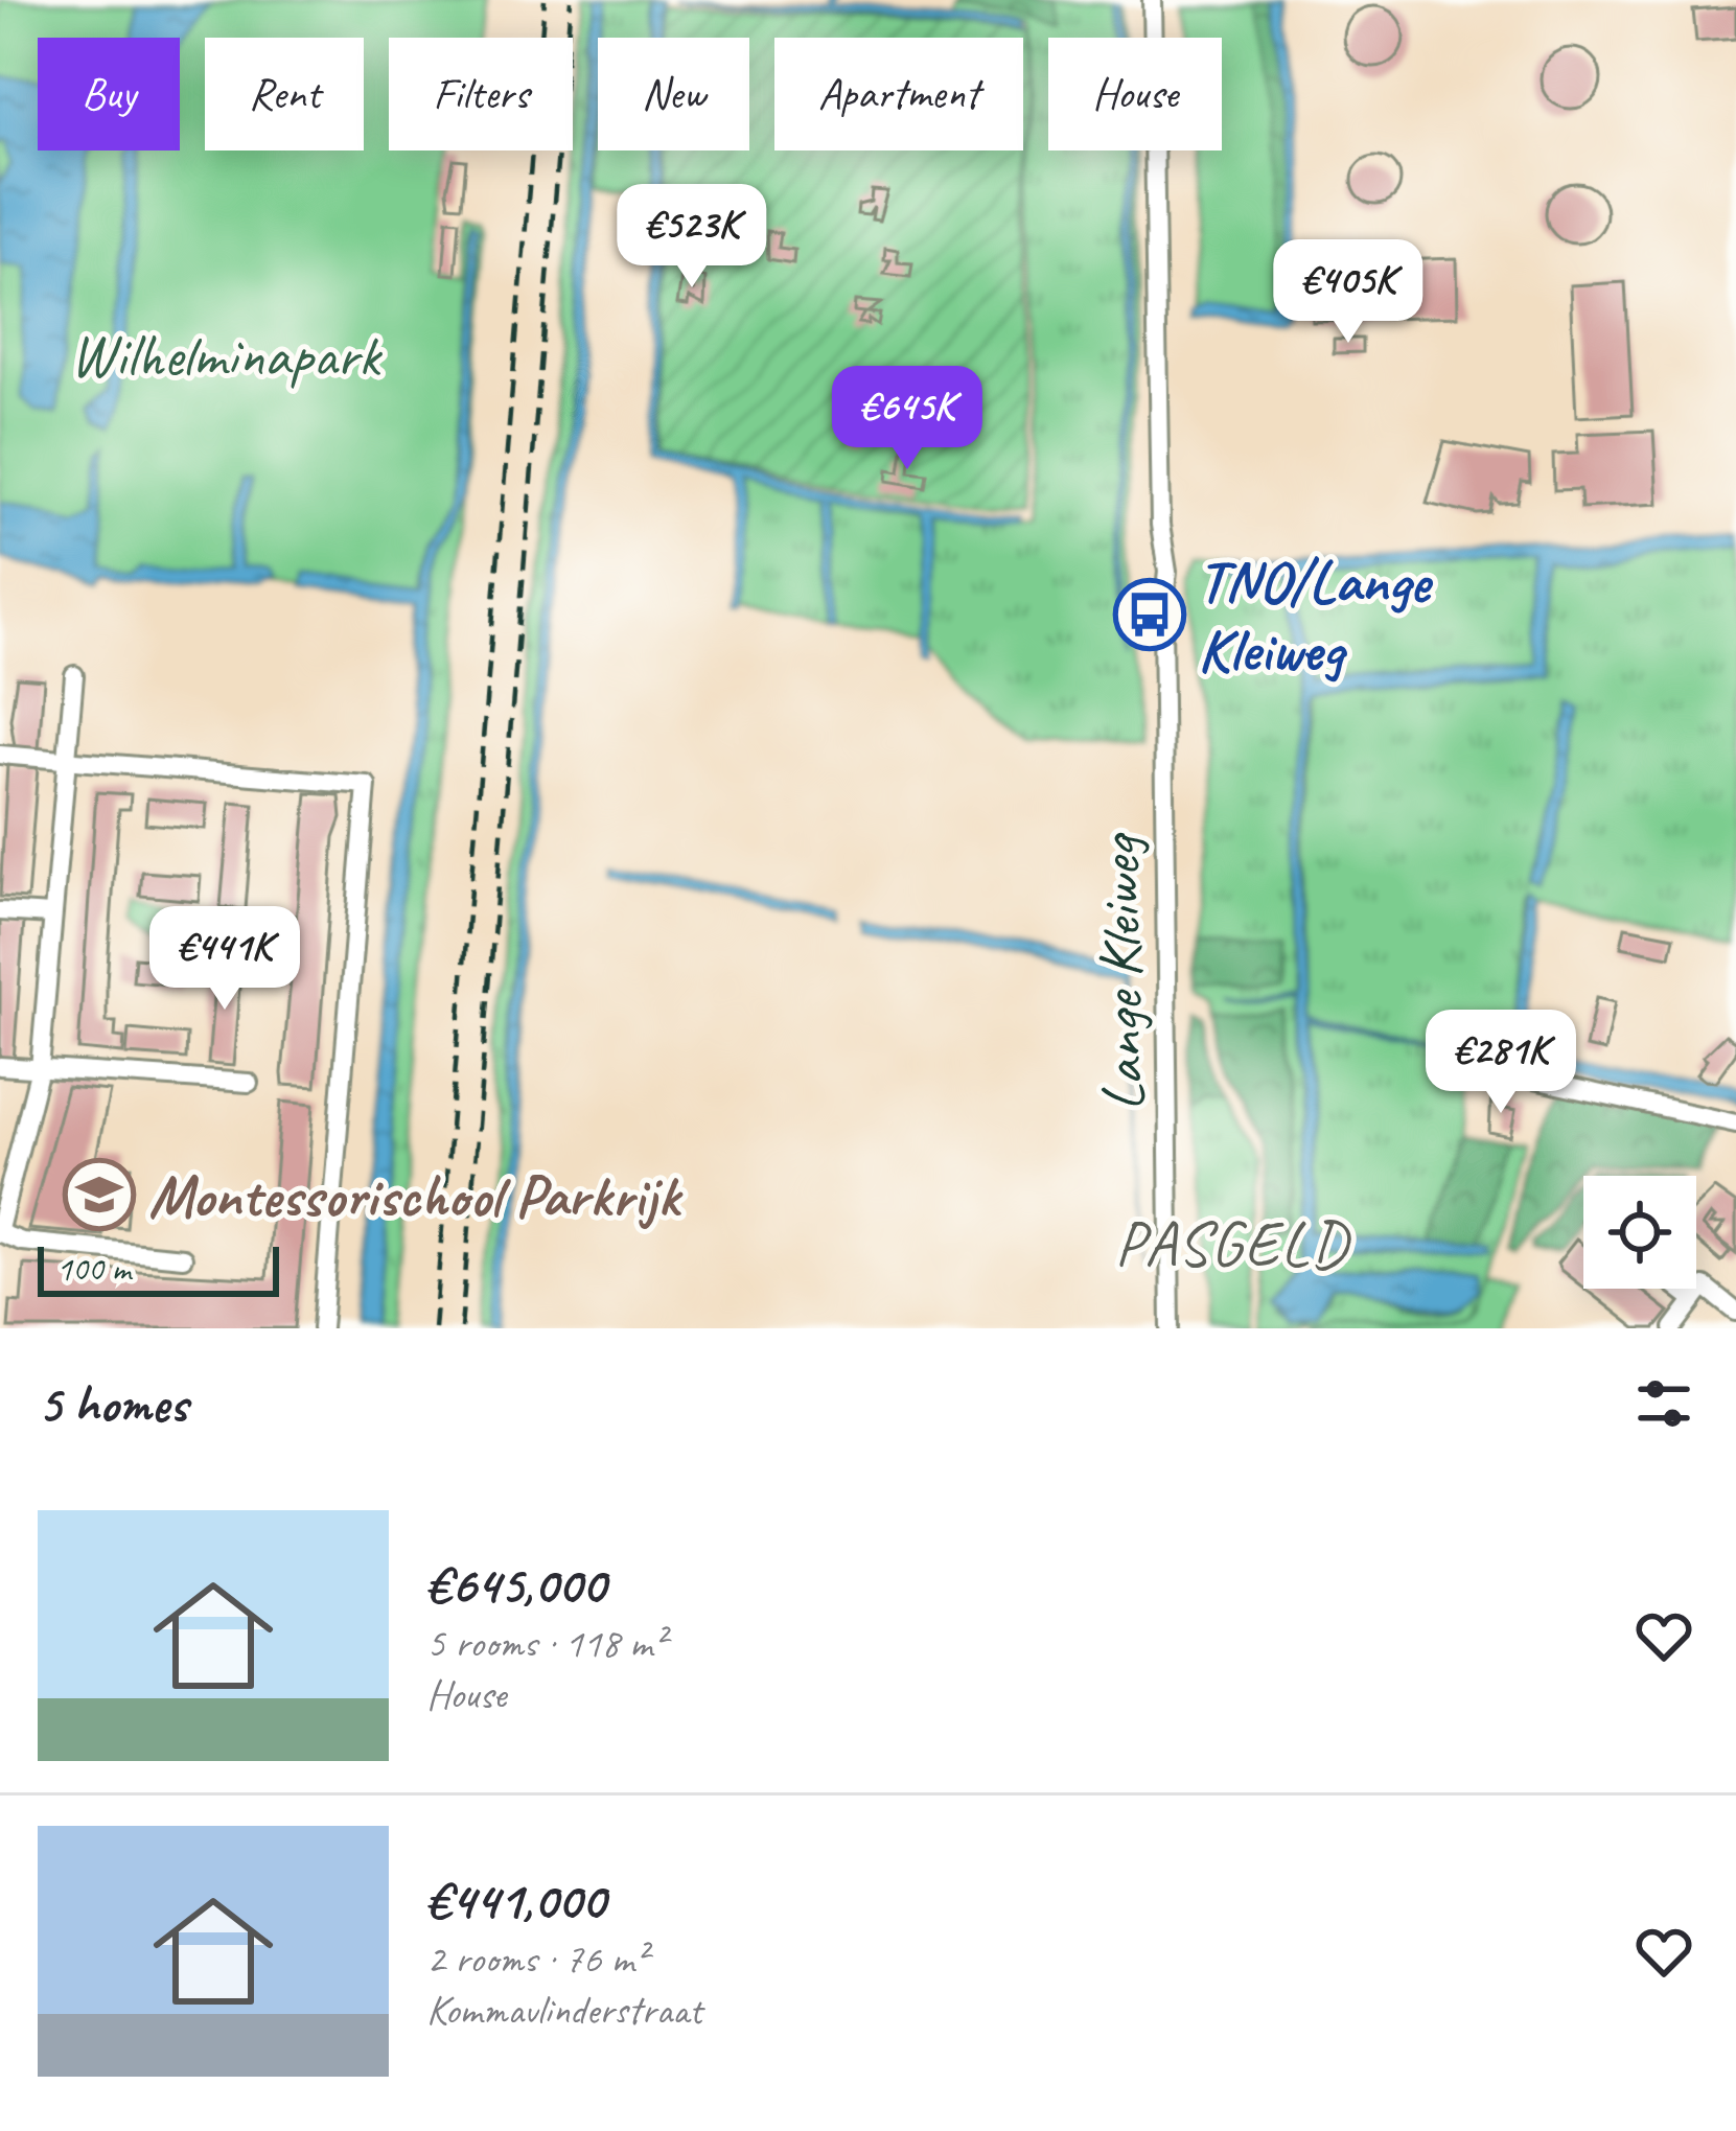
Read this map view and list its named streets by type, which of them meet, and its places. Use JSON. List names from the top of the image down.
{
  "streets": {
    "street": ["Lange Kleiweg"]
  },
  "districts": ["PASGELD"],
  "parks": ["Wilhelminapark"],
  "places": {
    "bus stop": ["TNO/Lange Kleiweg"],
    "school or university": ["Montessorischool Parkrijk"]
  },
  "scale_bar": "100 m",
  "page": {
    "chip": [
      "Buy",
      "Rent",
      "Filters",
      "New",
      "Apartment",
      "House"
    ],
    "price": [
      "€523K",
      "€405K",
      "€645K",
      "€441K",
      "€281K"
    ],
    "scale": "100 m",
    "heading": "5 homes",
    "list": [
      {
        "name": "€645,000",
        "note": "5 rooms · 118 m² · House"
      },
      {
        "name": "€441,000",
        "note": "2 rooms · 76 m² · Kommavlinderstraat"
      }
    ]
  }
}
